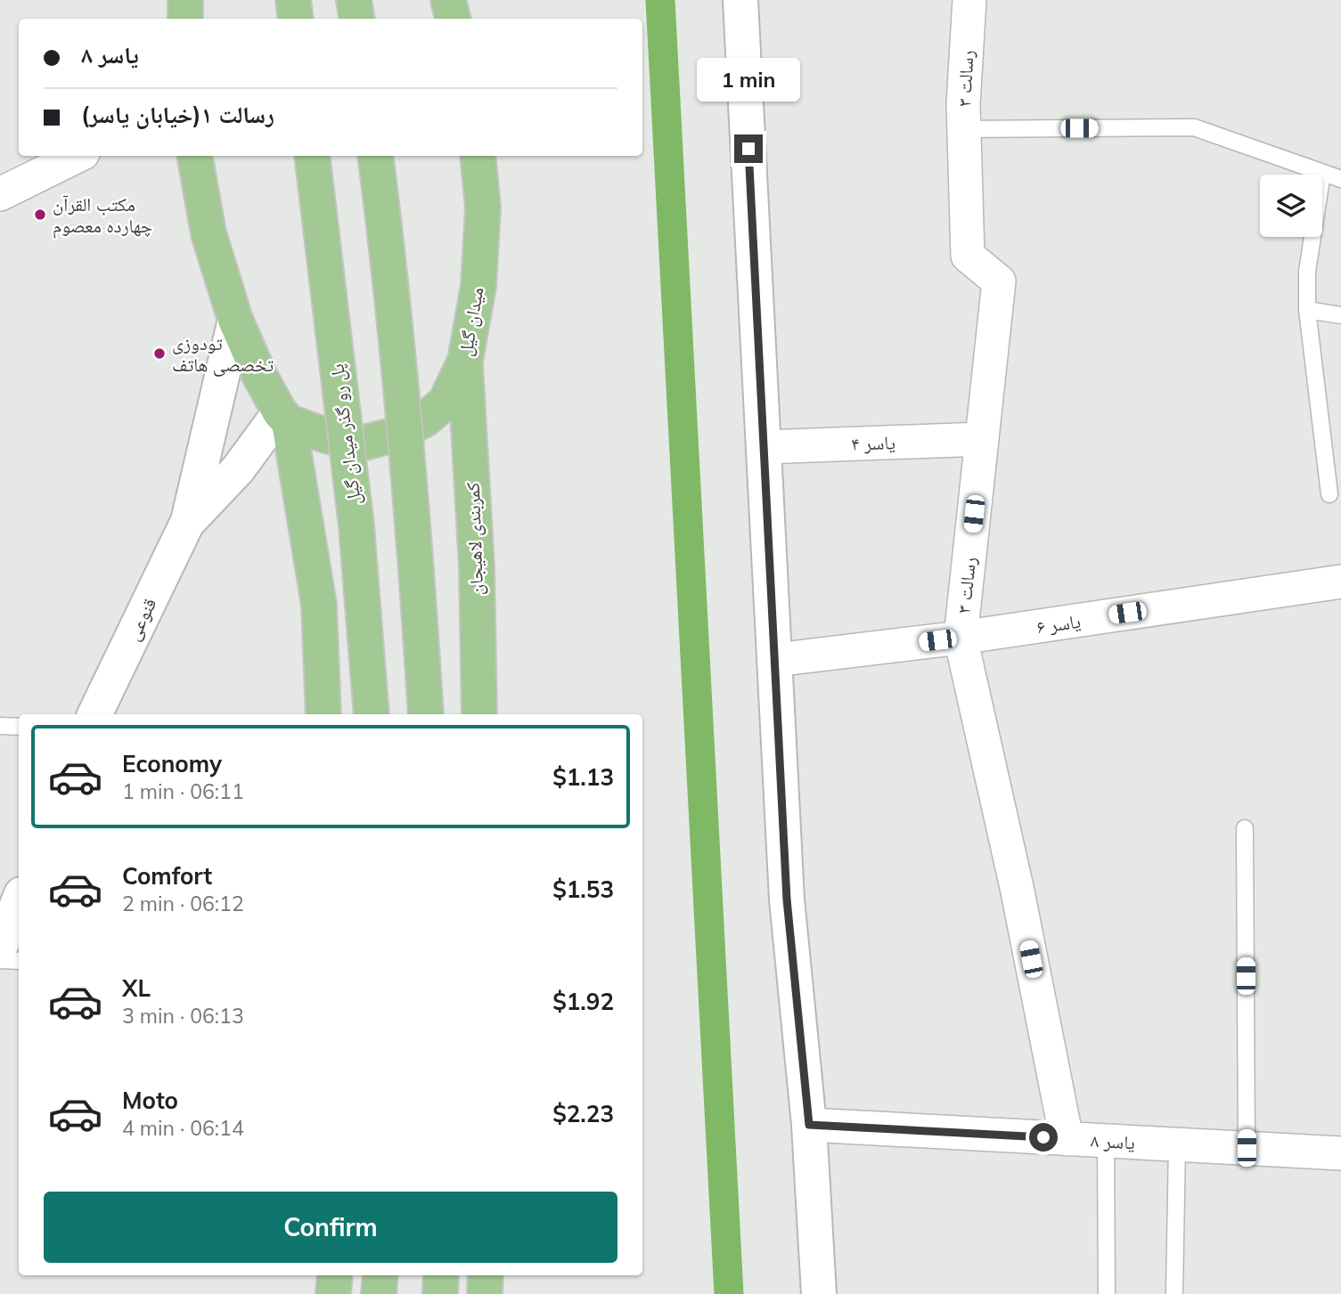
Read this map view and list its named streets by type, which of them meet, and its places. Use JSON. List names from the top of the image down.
{
  "streets": {
    "highway": ["میدان گیل", "پل رو گذر میدان گیل", "کمربندی لاهیجان"],
    "street": [
      "رسالت ۳",
      "یاسر ۴",
      "قنوعی",
      "یاسر ۶",
      "یاسر ۸"
    ]
  },
  "crossings": [
    ["رسالت ۳", "یاسر ۴"],
    ["رسالت ۳", "یاسر ۶"],
    ["رسالت ۳", "یاسر ۸"],
    ["میدان گیل", "کمربندی لاهیجان"],
    ["میدان گیل", "قنوعی"]
  ],
  "places": ["مکتب القرآن چهارده معصوم", "تودوزی تخصصی هاتف"],
  "page": {
    "banner": ["یاسر ۸", "رسالت ۱(خیابان یاسر)"],
    "bubble": "1 min",
    "list": [
      {
        "name": "Economy",
        "note": "1 min · 06:11",
        "value": "$1.13"
      },
      {
        "name": "Comfort",
        "note": "2 min · 06:12",
        "value": "$1.53"
      },
      {
        "name": "XL",
        "note": "3 min · 06:13",
        "value": "$1.92"
      },
      {
        "name": "Moto",
        "note": "4 min · 06:14",
        "value": "$2.23"
      }
    ],
    "buttons": "Confirm"
  }
}
